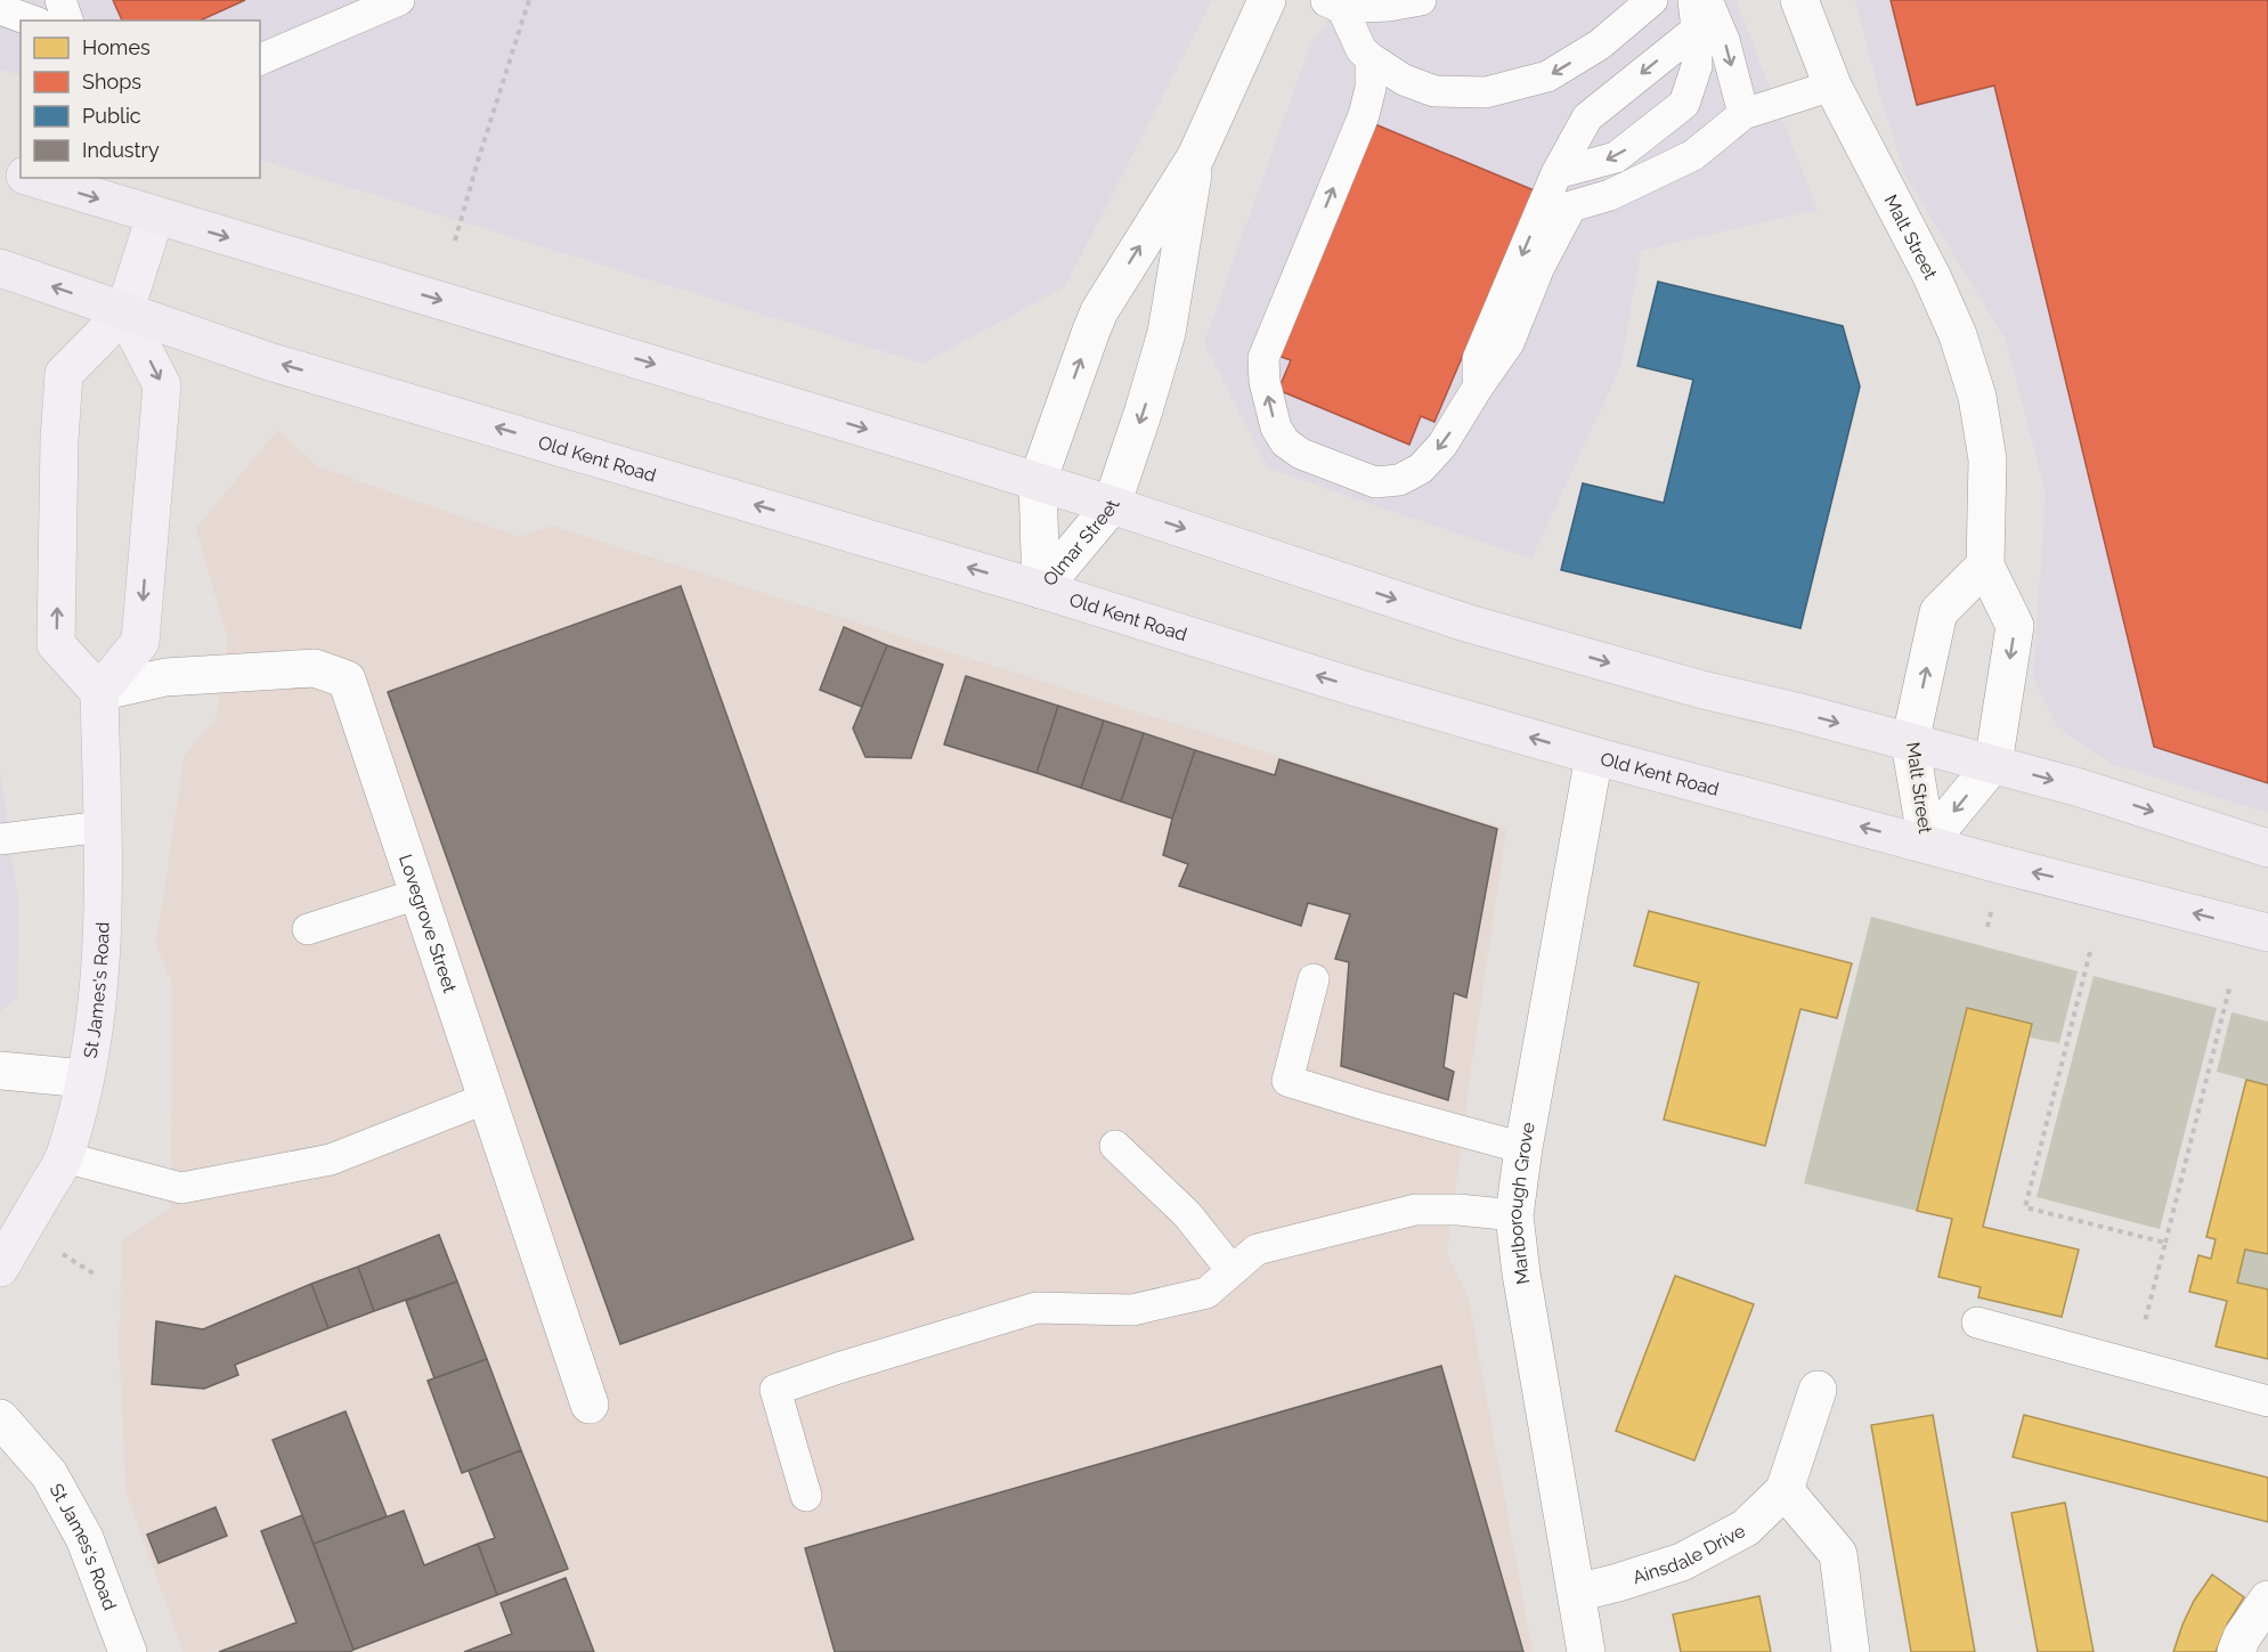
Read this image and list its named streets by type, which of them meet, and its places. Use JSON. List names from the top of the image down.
{
  "streets": {
    "highway": ["Old Kent Road"],
    "main road": ["St James's Road"],
    "street": [
      "Malt Street",
      "Olmar Street",
      "Lovegrove Street",
      "Marlborough Grove",
      "Ainsdale Drive"
    ]
  },
  "crossings": [
    ["Malt Street", "Old Kent Road"],
    ["Old Kent Road", "Olmar Street"],
    ["Old Kent Road", "Marlborough Grove"],
    ["Lovegrove Street", "St James's Road"],
    ["Marlborough Grove", "Ainsdale Drive"]
  ],
  "legend": [
    "Homes",
    "Shops",
    "Public",
    "Industry"
  ]
}
